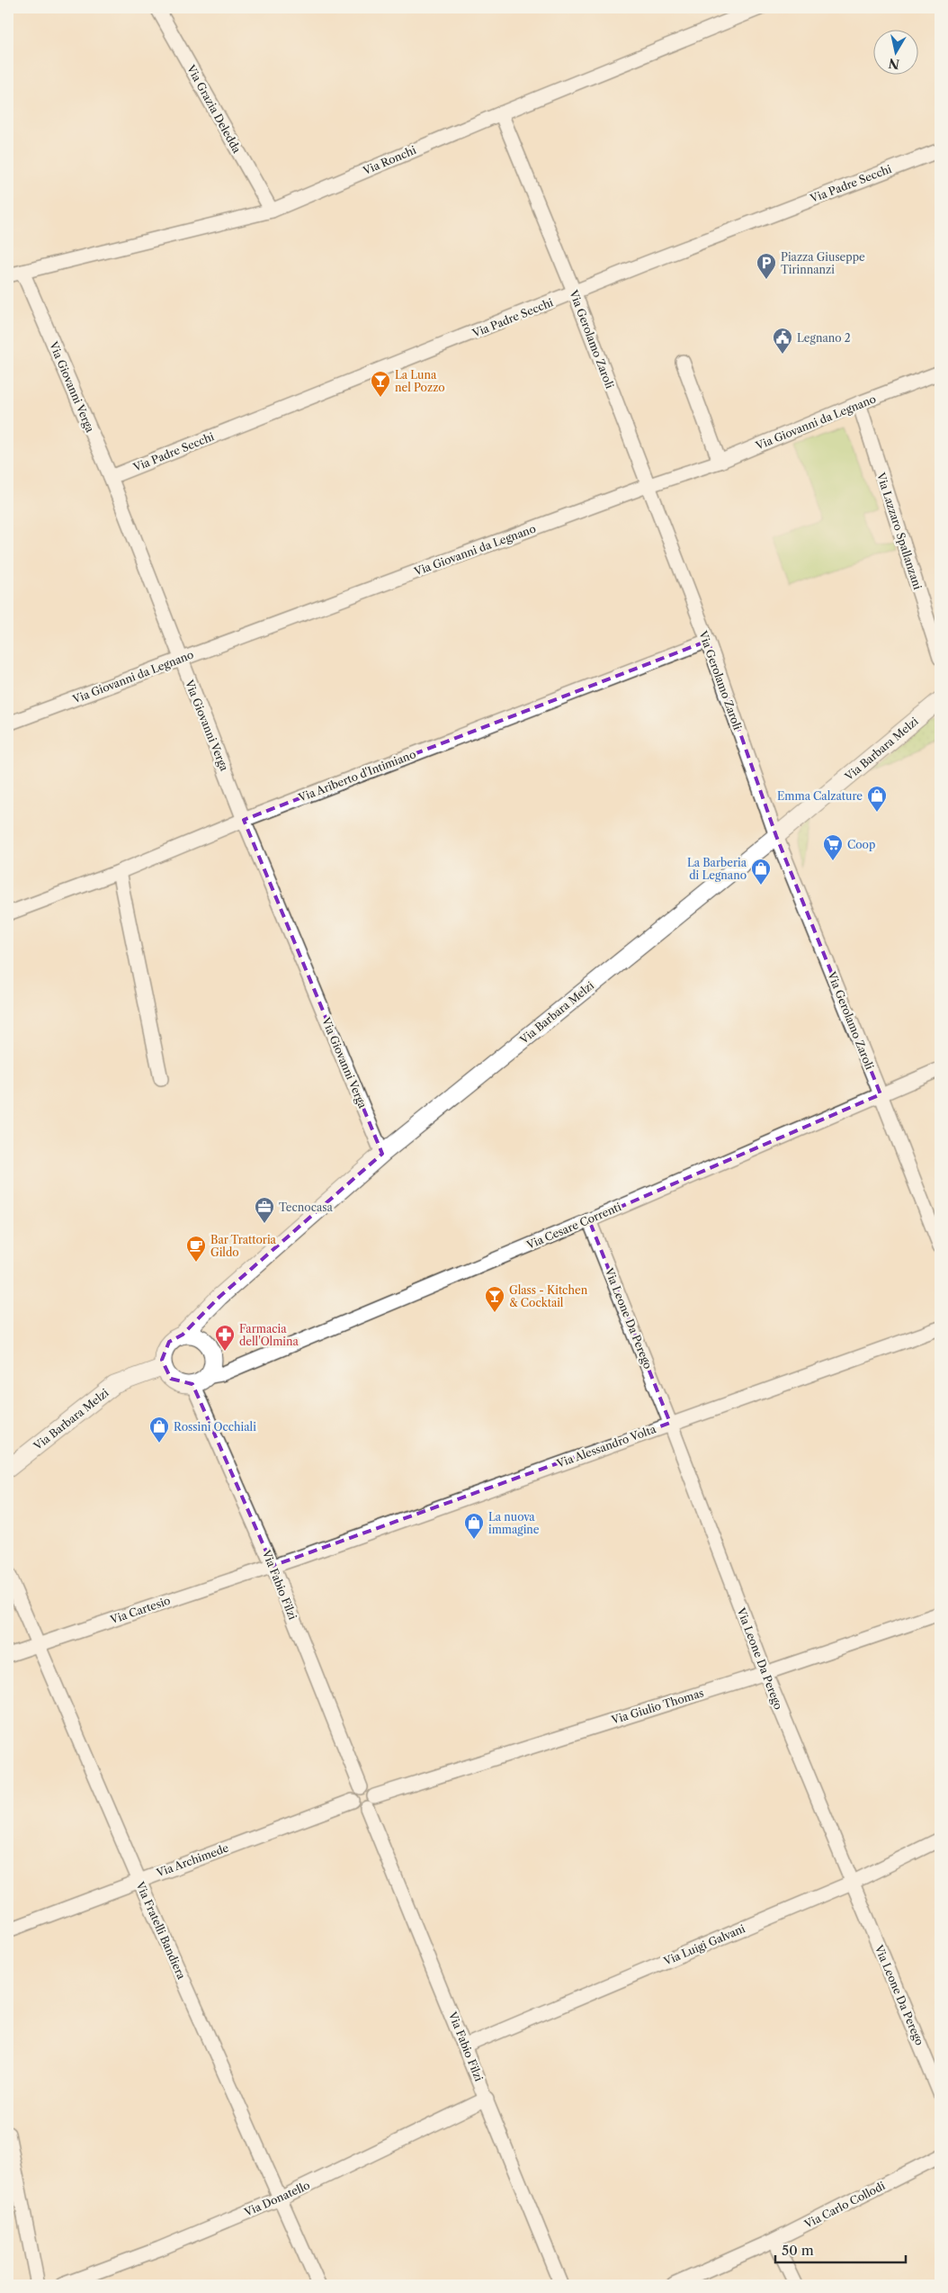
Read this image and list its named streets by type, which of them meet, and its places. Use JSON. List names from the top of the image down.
{
  "streets": {
    "street": [
      "Via Grazia Deledda",
      "Via Ronchi",
      "Via Padre Secchi",
      "Via Gerolamo Zaroli",
      "Via Giovanni Verga",
      "Via Giovanni da Legnano",
      "Via Lazzaro Spallanzani",
      "Via Barbara Melzi",
      "Via Ariberto d'Intimiano",
      "Via Cesare Correnti",
      "Via Leone Da Perego",
      "Via Alessandro Volta",
      "Via Fabio Filzi",
      "Via Cartesio",
      "Via Giulio Thomas",
      "Via Archimede",
      "Via Fratelli Bandiera",
      "Via Luigi Galvani",
      "Via Donatello",
      "Via Carlo Collodi"
    ]
  },
  "crossings": [
    ["Via Grazia Deledda", "Via Ronchi"],
    ["Via Ronchi", "Via Gerolamo Zaroli"],
    ["Via Ronchi", "Via Giovanni Verga"],
    ["Via Padre Secchi", "Via Gerolamo Zaroli"],
    ["Via Padre Secchi", "Via Giovanni Verga"],
    ["Via Gerolamo Zaroli", "Via Giovanni da Legnano"],
    ["Via Gerolamo Zaroli", "Via Barbara Melzi"],
    ["Via Gerolamo Zaroli", "Via Ariberto d'Intimiano"],
    ["Via Gerolamo Zaroli", "Via Cesare Correnti"],
    ["Via Giovanni Verga", "Via Giovanni da Legnano"],
    ["Via Giovanni Verga", "Via Barbara Melzi"],
    ["Via Giovanni Verga", "Via Ariberto d'Intimiano"],
    ["Via Giovanni da Legnano", "Via Lazzaro Spallanzani"],
    ["Via Barbara Melzi", "Via Cesare Correnti"],
    ["Via Barbara Melzi", "Via Fabio Filzi"],
    ["Via Cesare Correnti", "Via Leone Da Perego"],
    ["Via Cesare Correnti", "Via Fabio Filzi"],
    ["Via Leone Da Perego", "Via Alessandro Volta"],
    ["Via Leone Da Perego", "Via Giulio Thomas"],
    ["Via Leone Da Perego", "Via Luigi Galvani"],
    ["Via Alessandro Volta", "Via Fabio Filzi"],
    ["Via Alessandro Volta", "Via Cartesio"],
    ["Via Fabio Filzi", "Via Cartesio"],
    ["Via Fabio Filzi", "Via Giulio Thomas"],
    ["Via Fabio Filzi", "Via Archimede"],
    ["Via Fabio Filzi", "Via Luigi Galvani"],
    ["Via Fabio Filzi", "Via Donatello"],
    ["Via Cartesio", "Via Fratelli Bandiera"],
    ["Via Giulio Thomas", "Via Archimede"],
    ["Via Archimede", "Via Fratelli Bandiera"],
    ["Via Fratelli Bandiera", "Via Donatello"]
  ],
  "places": {
    "parking": ["Piazza Giuseppe Tirinnanzi"],
    "public building": ["Legnano 2"],
    "bar": ["La Luna nel Pozzo", "Glass - Kitchen & Cocktail"],
    "shop": [
      "Emma Calzature",
      "La Barberia di Legnano",
      "Rossini Occhiali",
      "La nuova immagine"
    ],
    "supermarket": ["Coop"],
    "office": ["Tecnocasa"],
    "cafe": ["Bar Trattoria Gildo"],
    "pharmacy": ["Farmacia dell'Olmina"]
  },
  "scale_bar": "50 m",
  "north": "bottom"
}
